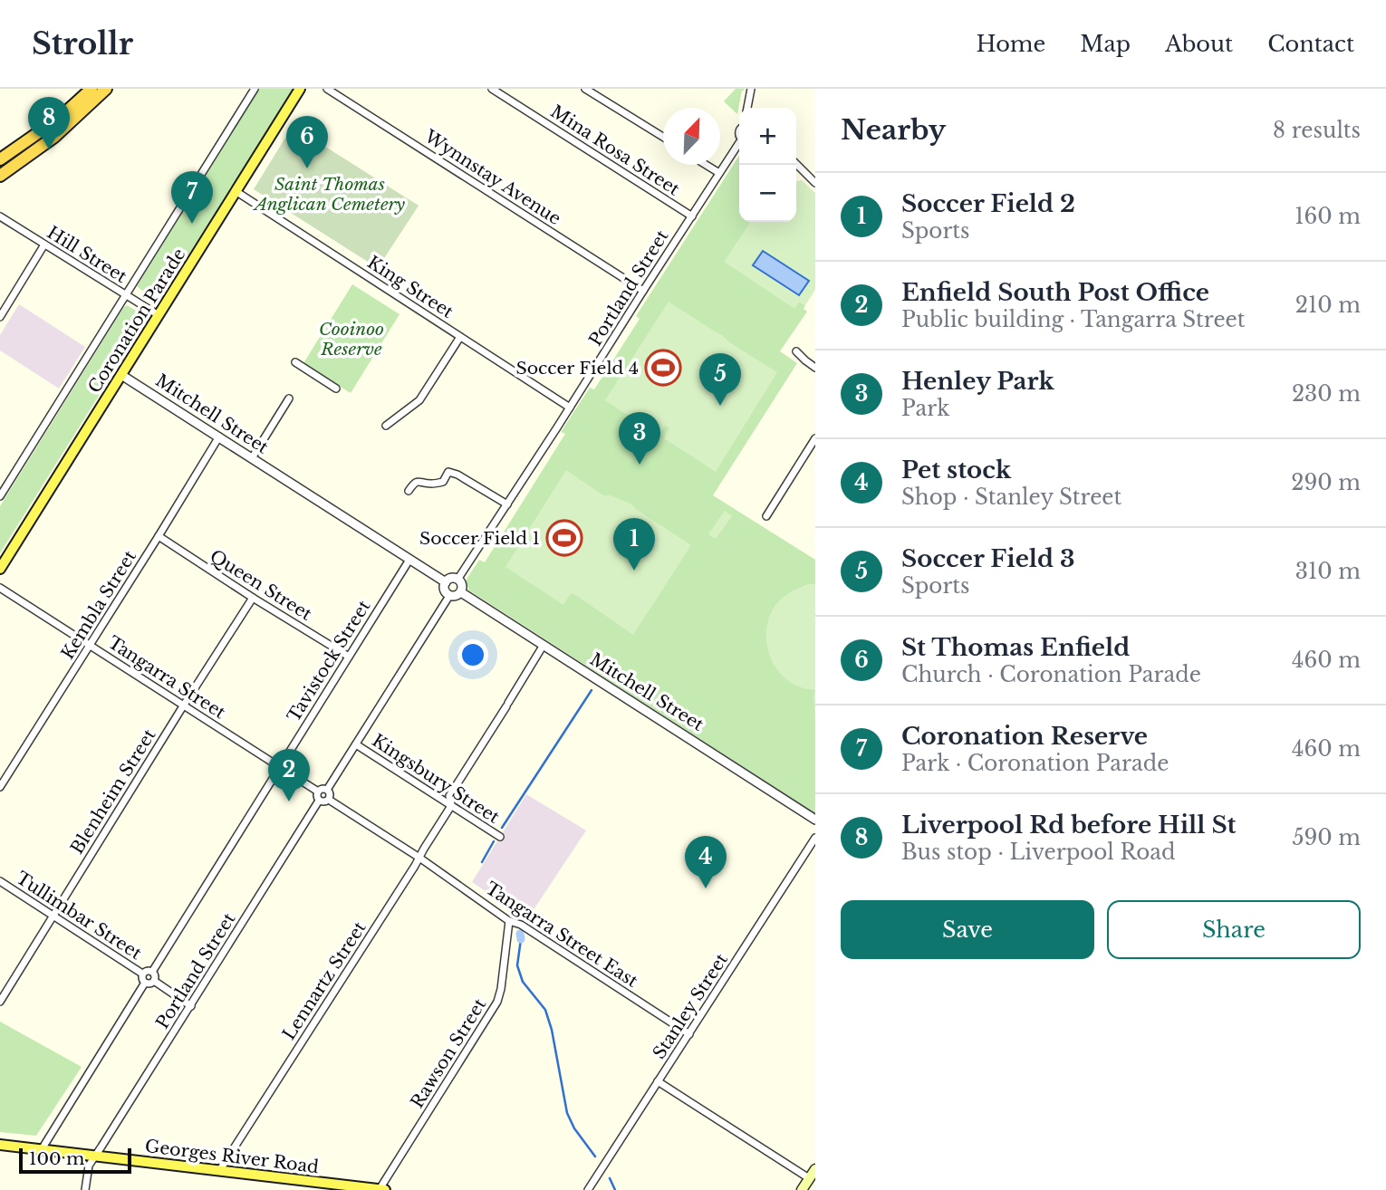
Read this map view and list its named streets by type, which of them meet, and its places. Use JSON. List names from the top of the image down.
{
  "streets": {
    "main road": ["Coronation Parade", "Georges River Road"],
    "street": [
      "Mina Rosa Street",
      "Wynnstay Avenue",
      "Hill Street",
      "King Street",
      "Portland Street",
      "Mitchell Street",
      "Queen Street",
      "Kembla Street",
      "Tavistock Street",
      "Tangarra Street",
      "Kingsbury Street",
      "Blenheim Street",
      "Tullimbar Street",
      "Tangarra Street East",
      "Lennartz Street",
      "Stanley Street",
      "Rawson Street"
    ]
  },
  "crossings": [
    ["Mina Rosa Street", "Portland Street"],
    ["Wynnstay Avenue", "Portland Street"],
    ["Hill Street", "Coronation Parade"],
    ["King Street", "Portland Street"],
    ["King Street", "Coronation Parade"],
    ["Portland Street", "Mitchell Street"],
    ["Portland Street", "Tangarra Street"],
    ["Portland Street", "Tullimbar Street"],
    ["Portland Street", "Georges River Road"],
    ["Coronation Parade", "Mitchell Street"],
    ["Mitchell Street", "Kembla Street"],
    ["Mitchell Street", "Tavistock Street"],
    ["Mitchell Street", "Lennartz Street"],
    ["Queen Street", "Kembla Street"],
    ["Queen Street", "Tavistock Street"],
    ["Queen Street", "Blenheim Street"],
    ["Kembla Street", "Tangarra Street"],
    ["Tavistock Street", "Tangarra Street"],
    ["Tavistock Street", "Tullimbar Street"],
    ["Tangarra Street", "Blenheim Street"],
    ["Kingsbury Street", "Lennartz Street"],
    ["Blenheim Street", "Tullimbar Street"],
    ["Tangarra Street East", "Lennartz Street"],
    ["Tangarra Street East", "Stanley Street"],
    ["Tangarra Street East", "Rawson Street"],
    ["Lennartz Street", "Georges River Road"],
    ["Rawson Street", "Georges River Road"]
  ],
  "parks": ["Saint Thomas Anglican Cemetery", "Cooinoo Reserve"],
  "places": {
    "sports": ["Soccer Field 4", "Soccer Field 1"]
  },
  "scale_bar": "100 m",
  "north": "top right",
  "page": {
    "header": "Strollr",
    "nav": [
      "Home",
      "Map",
      "About",
      "Contact"
    ],
    "heading": ["Nearby", "8 results"],
    "pins": [
      "8",
      "6",
      "7",
      "5",
      "3",
      "1",
      "2",
      "4"
    ],
    "map_buttons": ["+", "−"],
    "list": [
      {
        "mark": "1",
        "name": "Soccer Field 2",
        "note": "Sports",
        "value": "160 m"
      },
      {
        "mark": "2",
        "name": "Enfield South Post Office",
        "note": "Public building · Tangarra Street",
        "value": "210 m"
      },
      {
        "mark": "3",
        "name": "Henley Park",
        "note": "Park",
        "value": "230 m"
      },
      {
        "mark": "4",
        "name": "Pet stock",
        "note": "Shop · Stanley Street",
        "value": "290 m"
      },
      {
        "mark": "5",
        "name": "Soccer Field 3",
        "note": "Sports",
        "value": "310 m"
      },
      {
        "mark": "6",
        "name": "St Thomas Enfield",
        "note": "Church · Coronation Parade",
        "value": "460 m"
      },
      {
        "mark": "7",
        "name": "Coronation Reserve",
        "note": "Park · Coronation Parade",
        "value": "460 m"
      },
      {
        "mark": "8",
        "name": "Liverpool Rd before Hill St",
        "note": "Bus stop · Liverpool Road",
        "value": "590 m"
      }
    ],
    "buttons": ["Save", "Share"],
    "scale": "100 m"
  }
}
